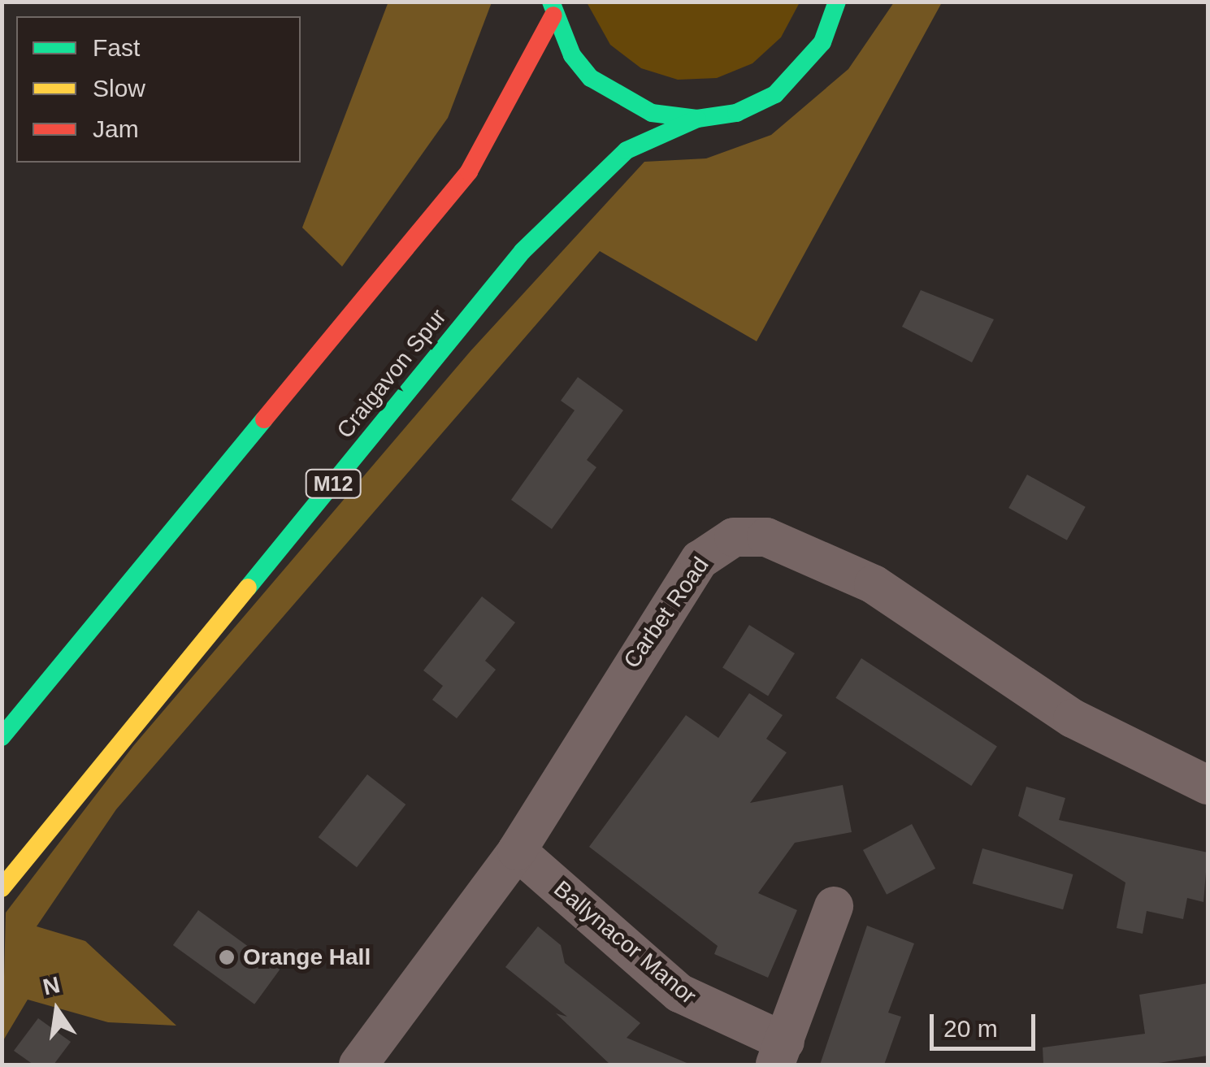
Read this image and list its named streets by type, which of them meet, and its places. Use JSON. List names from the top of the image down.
{
  "streets": {
    "highway": ["Craigavon Spur", "M12"],
    "street": ["Carbet Road", "Ballynacor Manor"]
  },
  "crossings": [
    ["Craigavon Spur", "M12"],
    ["Carbet Road", "Ballynacor Manor"]
  ],
  "places": ["Orange Hall"],
  "legend": ["Fast", "Slow", "Jam"],
  "scale_bar": "20 m",
  "north": "top"
}
